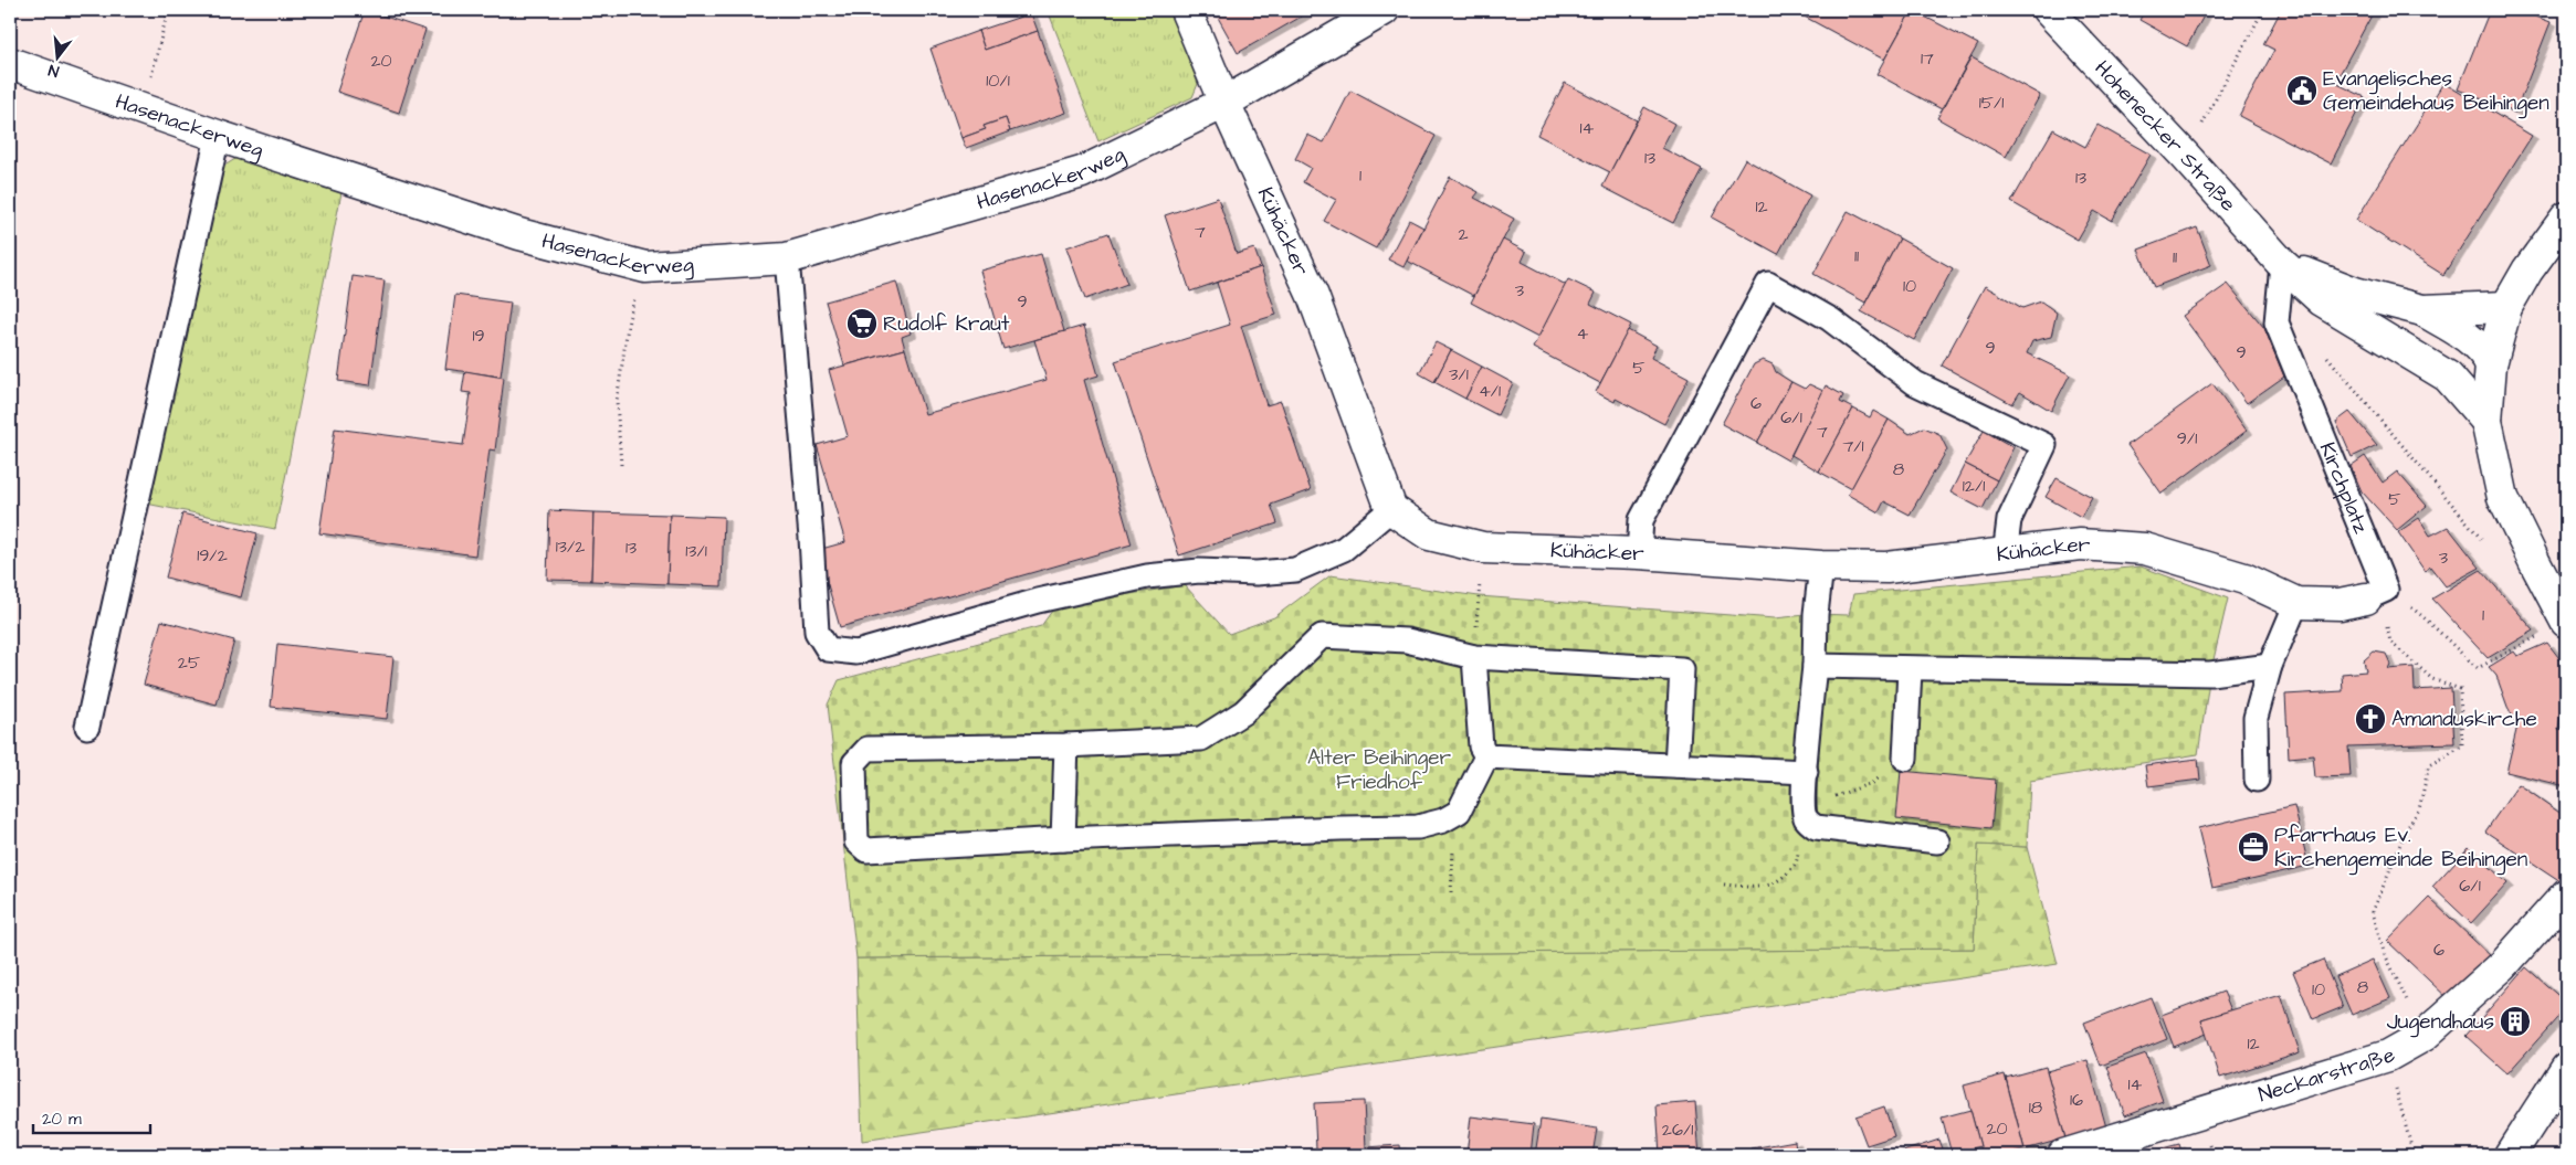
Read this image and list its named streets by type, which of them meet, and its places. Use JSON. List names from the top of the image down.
{
  "streets": {
    "street": [
      "Hasenackerweg",
      "Hohenecker Straße",
      "Kühäcker",
      "Neckarstraße"
    ],
    "lane": ["Kirchplatz"]
  },
  "crossings": [
    ["Hasenackerweg", "Kühäcker"],
    ["Hohenecker Straße", "Kirchplatz"]
  ],
  "parks": ["Alter Beihinger Friedhof"],
  "places": {
    "public building": ["Evangelisches Gemeindehaus Beihingen"],
    "supermarket": ["Rudolf Kraut"],
    "church": ["Amanduskirche"],
    "office": ["Pfarrhaus Ev. Kirchengemeinde Beihingen"],
    "building": ["Jugendhaus"]
  },
  "house_numbers": [
    "17",
    "20",
    "10/1",
    "15/1",
    "14",
    "13",
    "1",
    "13",
    "12",
    "7",
    "2",
    "11",
    "11",
    "10",
    "3",
    "9",
    "4",
    "19",
    "9",
    "9",
    "5",
    "3/1",
    "4/1",
    "6",
    "6/1",
    "7",
    "9/1",
    "7/1",
    "8",
    "12/1",
    "5",
    "13/2",
    "13",
    "13/1",
    "19/2",
    "3",
    "1",
    "25",
    "6/1",
    "6",
    "8",
    "10",
    "12",
    "14",
    "16",
    "18",
    "20",
    "26/1"
  ],
  "scale_bar": "20 m",
  "north": "bottom"
}
